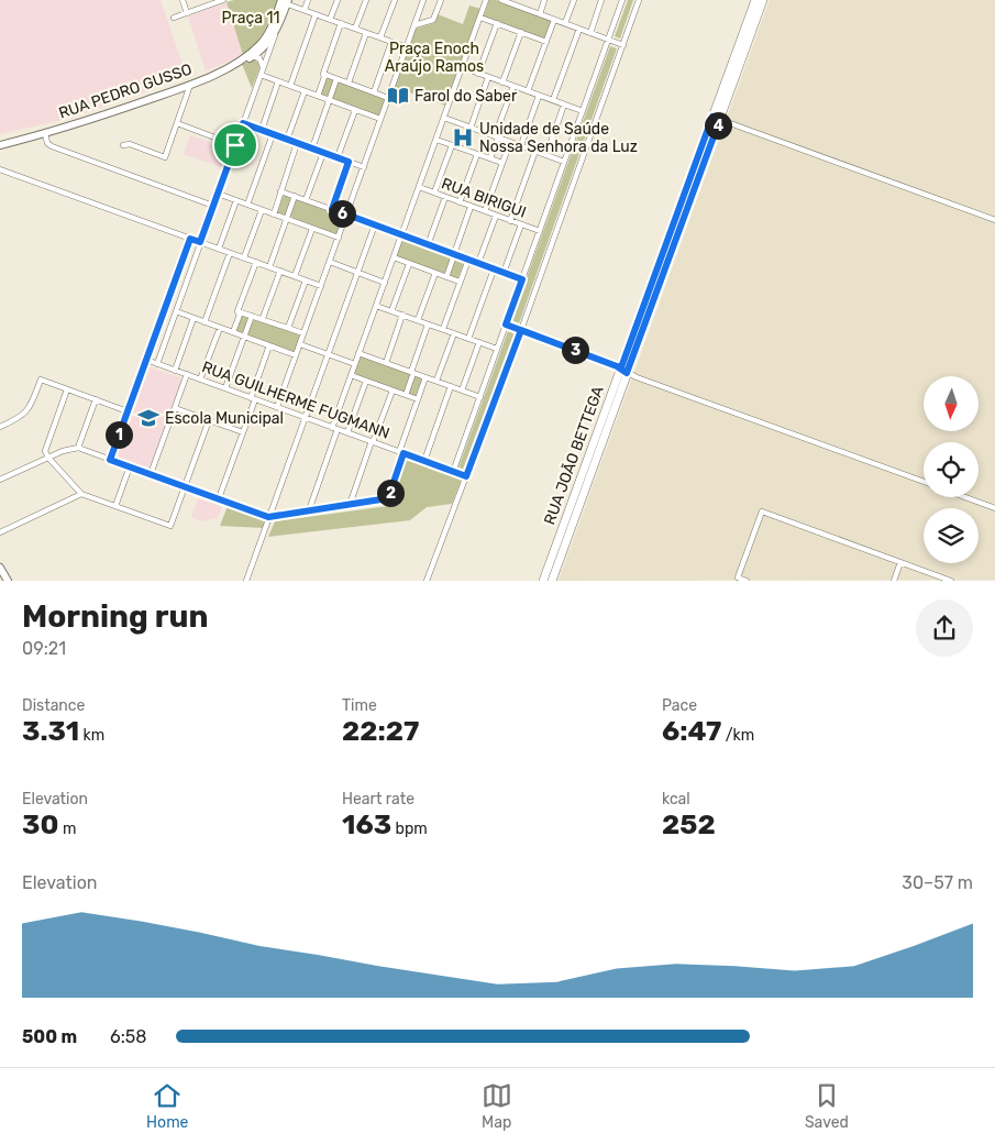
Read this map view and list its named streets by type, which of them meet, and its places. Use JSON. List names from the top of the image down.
{
  "streets": {
    "main road": ["RUA PEDRO GUSSO", "RUA JOÃO BETTEGA"],
    "street": ["RUA BIRIGUI", "RUA GUILHERME FUGMANN"]
  },
  "parks": ["Praça 11", "Praça Enoch Araújo Ramos"],
  "places": {
    "library": ["Farol do Saber"],
    "hospital": ["Unidade de Saúde Nossa Senhora da Luz"],
    "school or university": ["Escola Municipal"]
  },
  "north": "bottom",
  "page": {
    "pins": [
      "4",
      "6",
      "3",
      "1",
      "2"
    ],
    "heading": ["Morning run", "09:21"],
    "stats": [
      ["Distance", "3.31 km"],
      ["Time", "22:27"],
      ["Pace", "6:47 /km"],
      ["Elevation", "30 m"],
      ["Heart rate", "163 bpm"],
      ["kcal", "252"]
    ],
    "chart": ["Elevation", "30–57 m"],
    "list": [
      {
        "name": "500 m",
        "note": "6:58"
      }
    ],
    "tabs": ["Home", "Map", "Saved"]
  }
}
